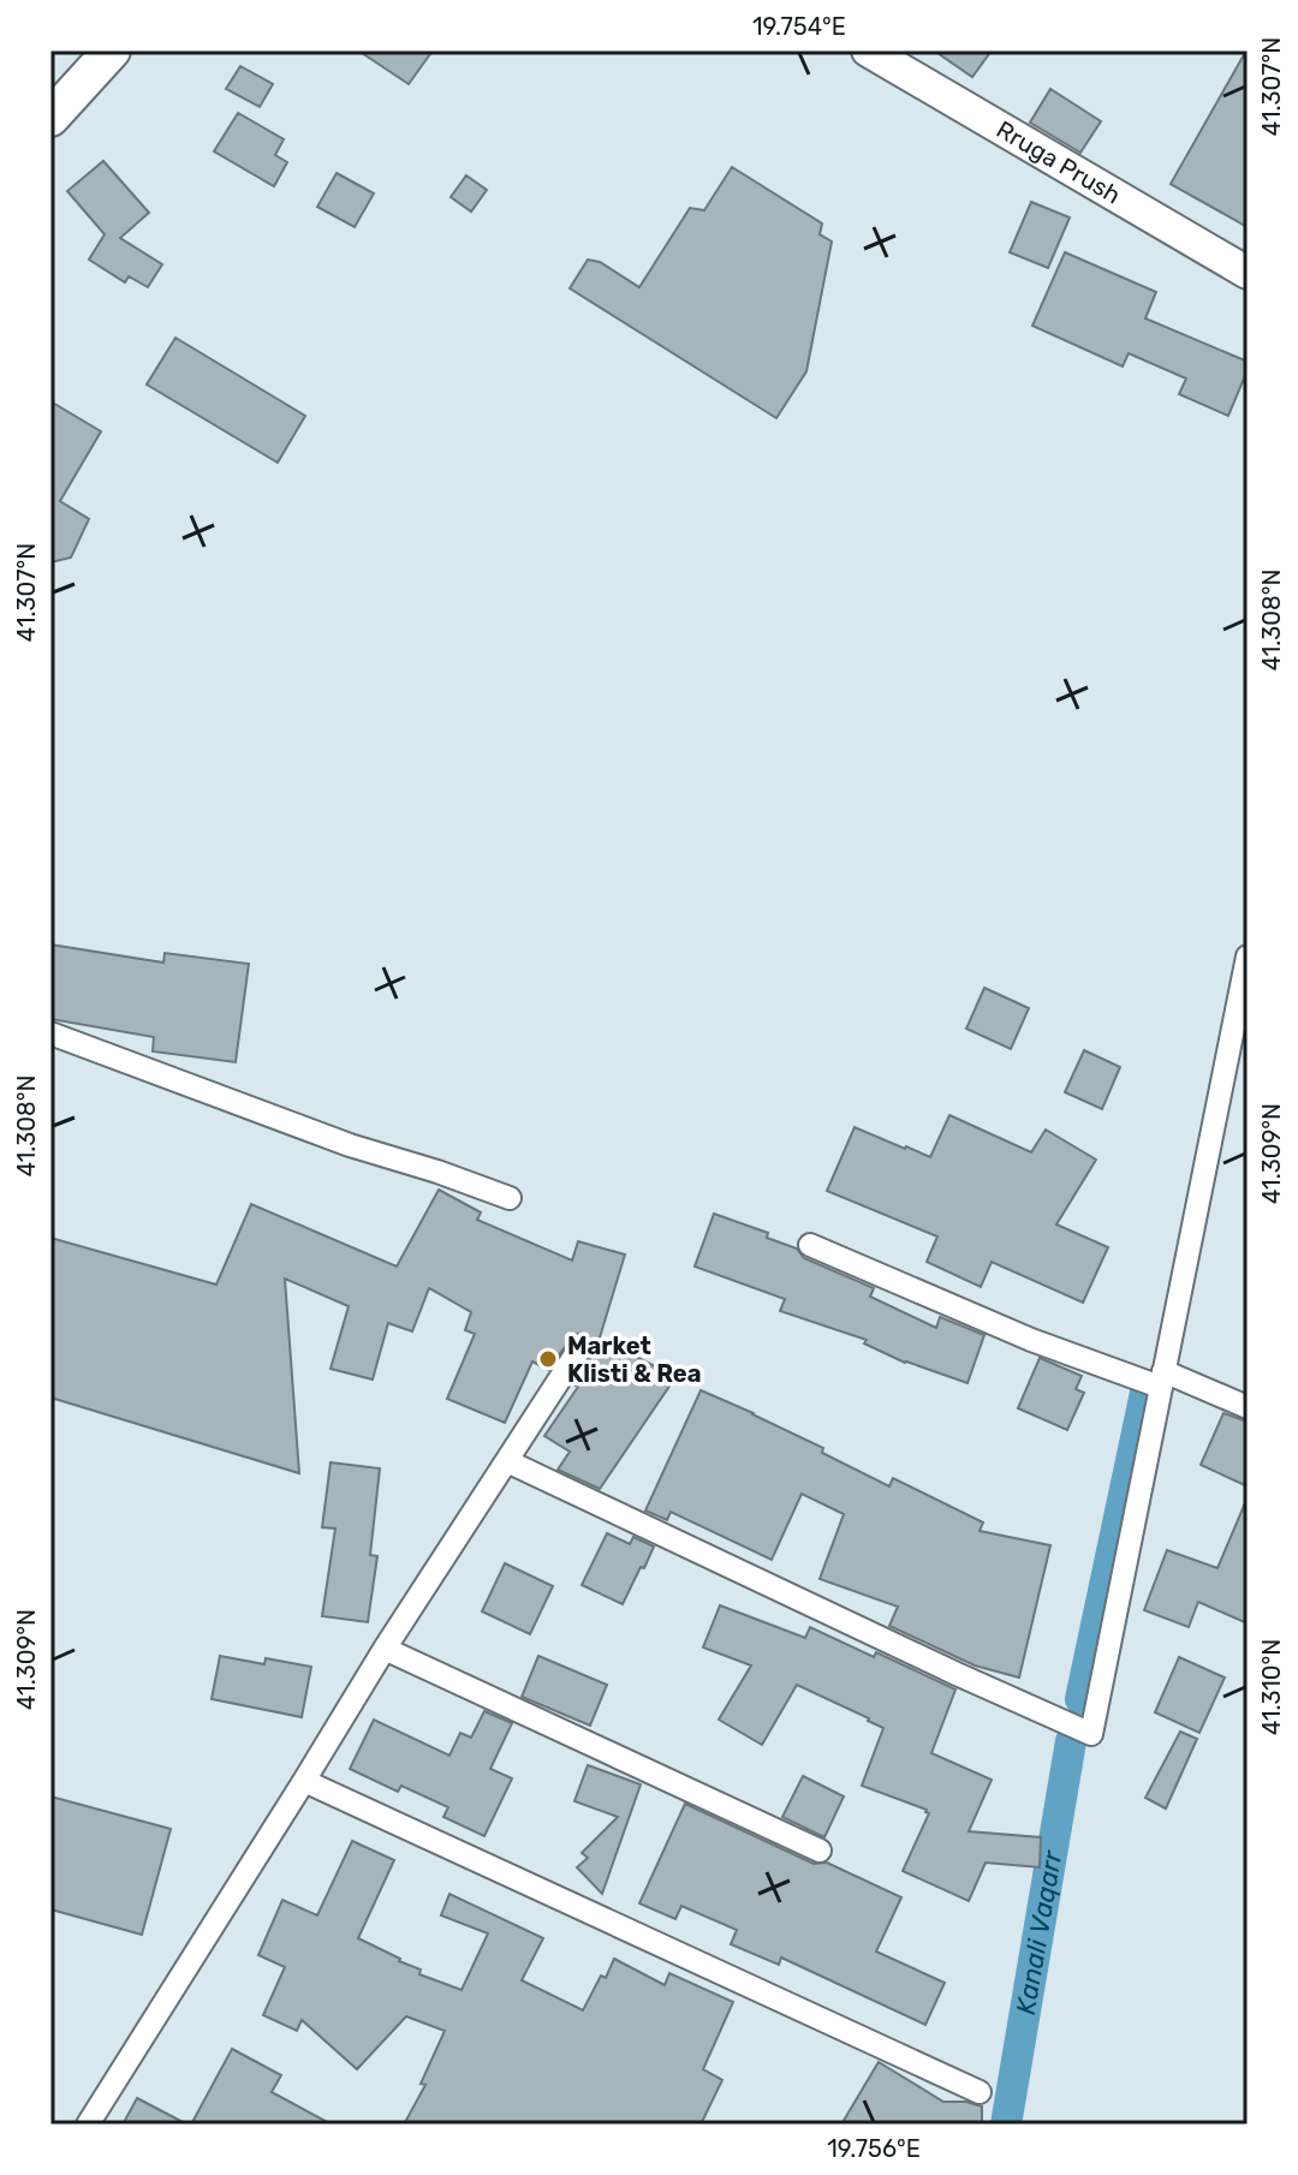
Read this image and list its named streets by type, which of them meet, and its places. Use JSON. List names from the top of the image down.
{
  "streets": {
    "street": ["Rruga Prush"]
  },
  "water": ["Kanali Vaqarr"],
  "places": ["Market Klisti & Rea"],
  "coordinates": [
    "19.754°E",
    "41.307°N",
    "41.308°N",
    "41.309°N",
    "41.310°N",
    "19.756°E"
  ]
}
